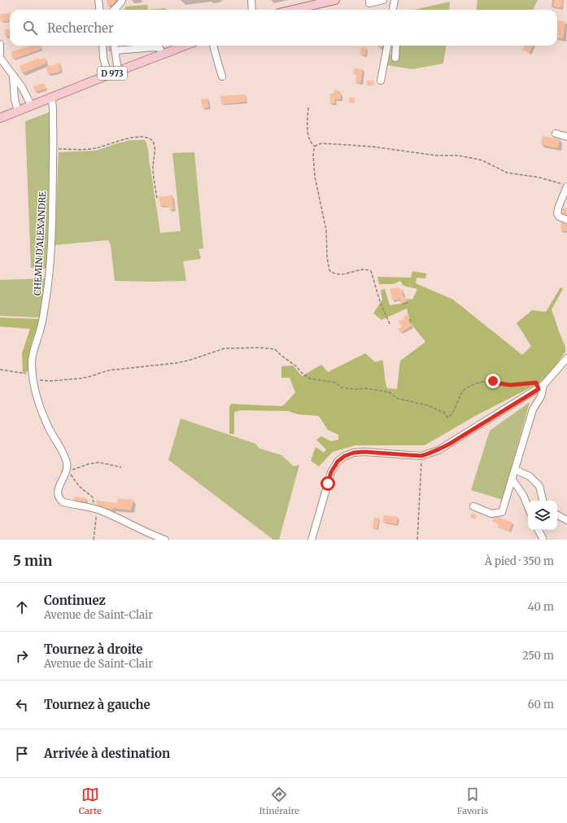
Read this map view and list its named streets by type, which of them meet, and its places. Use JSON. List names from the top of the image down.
{
  "streets": {
    "main road": ["D 973"],
    "street": ["CHEMIN D'ALEXANDRE"]
  },
  "crossings": [
    ["D 973", "CHEMIN D'ALEXANDRE"]
  ],
  "page": {
    "search": "Rechercher",
    "heading": ["5 min", "À pied · 350 m"],
    "list": [
      ["Continuez", "Avenue de Saint-Clair", "40 m"],
      ["Tournez à droite", "Avenue de Saint-Clair", "250 m"],
      ["Tournez à gauche", "60 m"],
      "Arrivée à destination"
    ],
    "nav": ["Carte", "Itinéraire", "Favoris"]
  }
}
